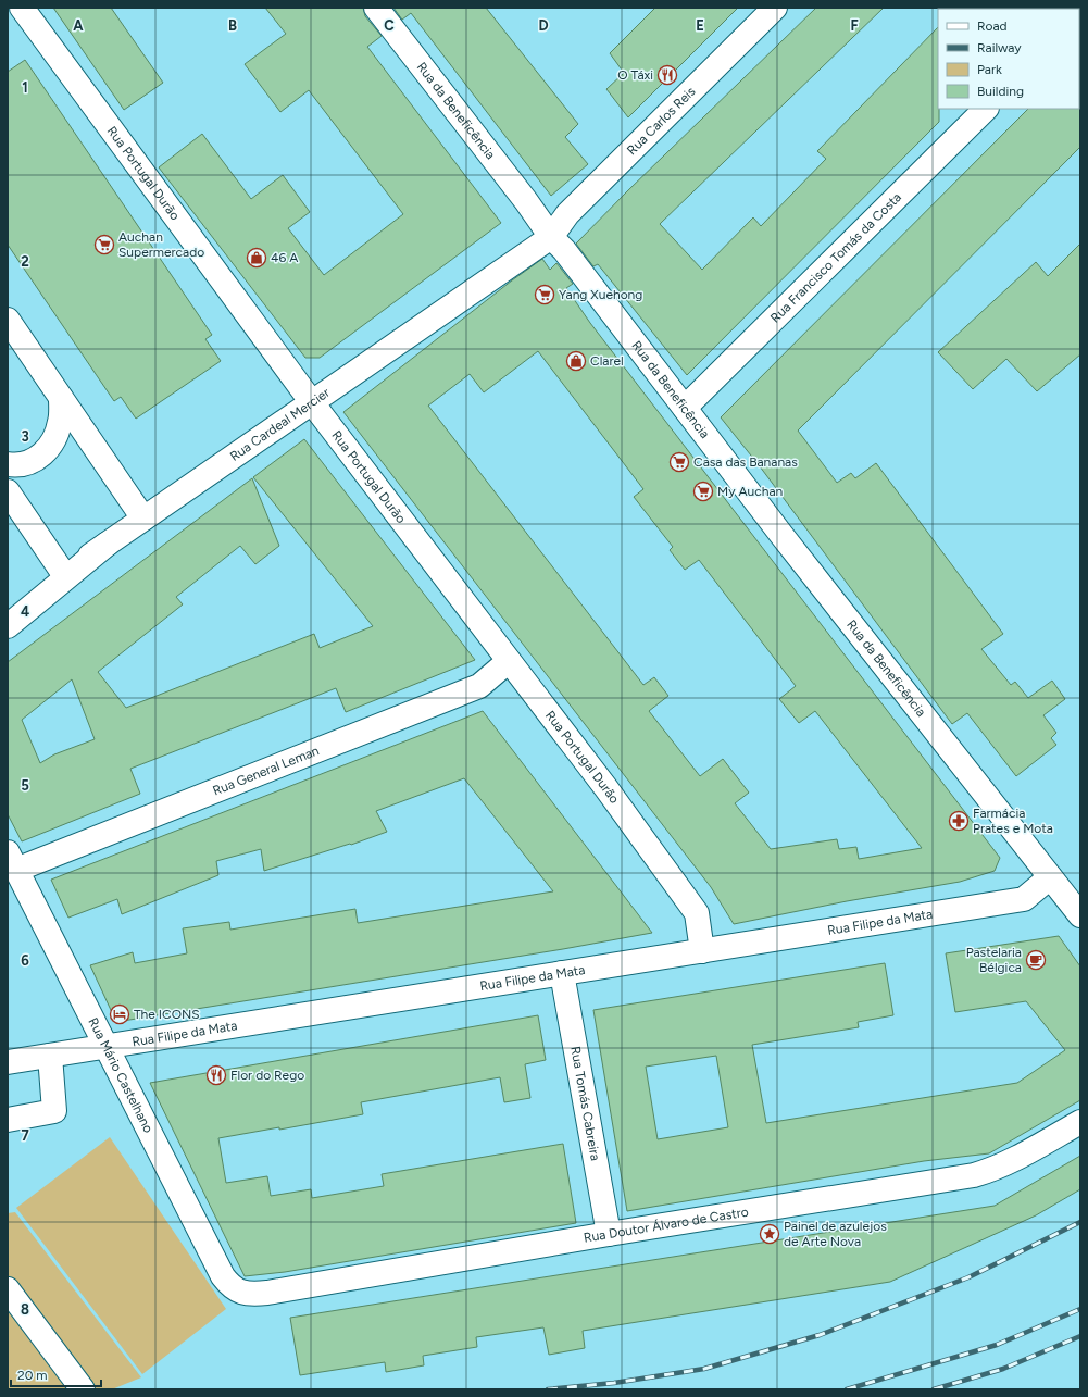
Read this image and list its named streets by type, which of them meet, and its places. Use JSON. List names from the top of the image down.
{
  "streets": {
    "street": [
      "Rua da Beneficência",
      "Rua Carlos Reis",
      "Rua Portugal Durão",
      "Rua Francisco Tomás da Costa",
      "Rua Cardeal Mercier",
      "Rua General Leman",
      "Rua Filipe da Mata",
      "Rua Mário Castelhano",
      "Rua Tomás Cabreira",
      "Rua Doutor Álvaro de Castro"
    ]
  },
  "crossings": [
    ["Rua da Beneficência", "Rua Carlos Reis"],
    ["Rua da Beneficência", "Rua Francisco Tomás da Costa"],
    ["Rua da Beneficência", "Rua Cardeal Mercier"],
    ["Rua da Beneficência", "Rua Filipe da Mata"],
    ["Rua Carlos Reis", "Rua Cardeal Mercier"],
    ["Rua Portugal Durão", "Rua Cardeal Mercier"],
    ["Rua Portugal Durão", "Rua General Leman"],
    ["Rua Portugal Durão", "Rua Filipe da Mata"],
    ["Rua General Leman", "Rua Mário Castelhano"],
    ["Rua Filipe da Mata", "Rua Mário Castelhano"],
    ["Rua Filipe da Mata", "Rua Tomás Cabreira"],
    ["Rua Mário Castelhano", "Rua Doutor Álvaro de Castro"],
    ["Rua Tomás Cabreira", "Rua Doutor Álvaro de Castro"]
  ],
  "places": {
    "restaurant": ["O Táxi", "Flor do Rego"],
    "supermarket": [
      "Auchan Supermercado",
      "Yang Xuehong",
      "Casa das Bananas",
      "My Auchan"
    ],
    "shop": ["46 A", "Clarel"],
    "pharmacy": ["Farmácia Prates e Mota"],
    "cafe": ["Pastelaria Bélgica"],
    "hotel": ["The ICONS"],
    "place": ["Painel de azulejos de Arte Nova"]
  },
  "legend": [
    "Road",
    "Railway",
    "Park",
    "Building"
  ],
  "scale_bar": "20 m",
  "grid": {
    "columns": [
      "A",
      "B",
      "C",
      "D",
      "E",
      "F"
    ],
    "rows": [
      "1",
      "2",
      "3",
      "4",
      "5",
      "6",
      "7",
      "8"
    ]
  }
}
